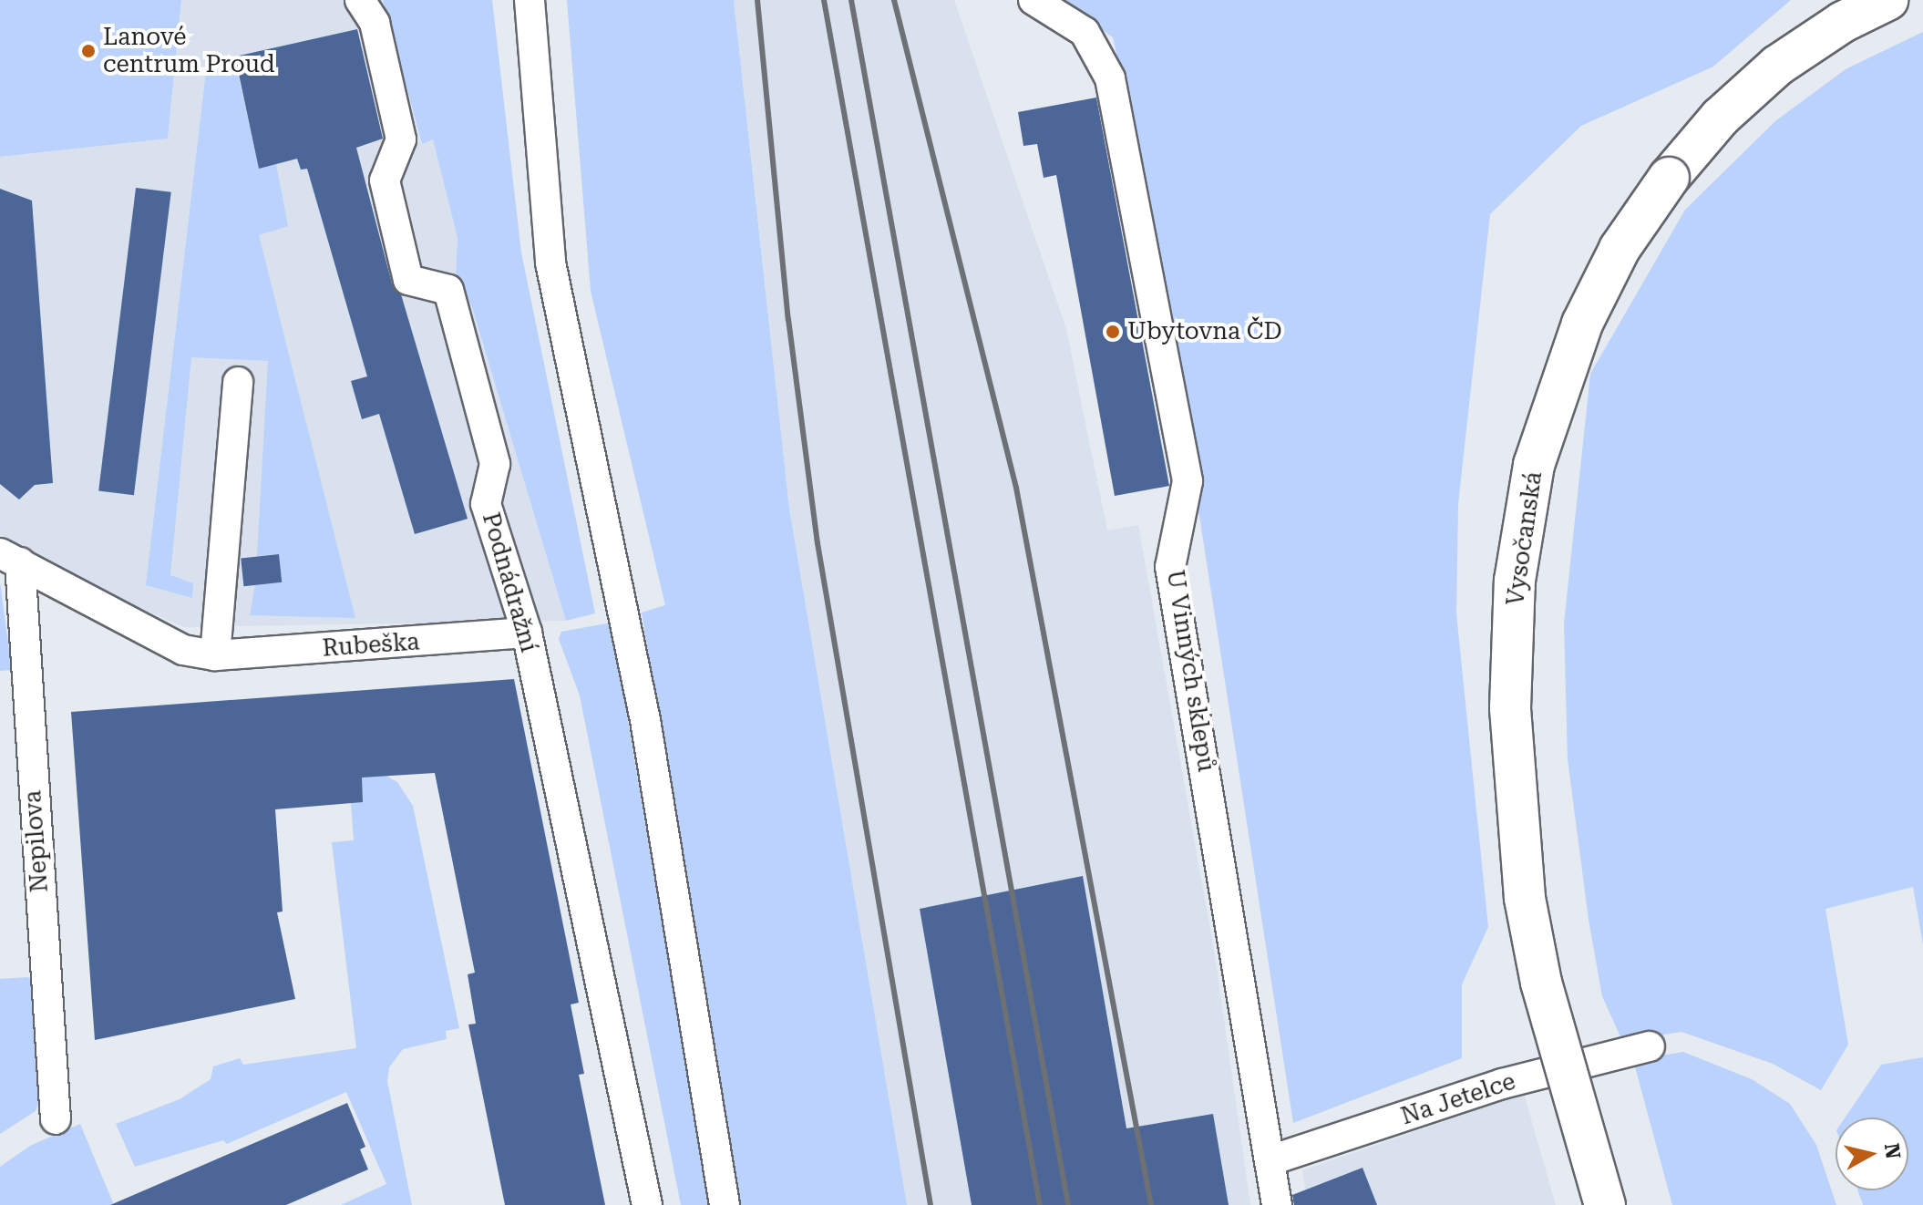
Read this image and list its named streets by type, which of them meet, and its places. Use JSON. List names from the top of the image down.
{
  "streets": {
    "main road": ["Vysočanská"],
    "street": [
      "Podnádražní",
      "Rubeška",
      "U Vinných sklepů",
      "Nepilova",
      "Na Jetelce"
    ]
  },
  "crossings": [
    ["Podnádražní", "Rubeška"],
    ["Rubeška", "Nepilova"],
    ["U Vinných sklepů", "Na Jetelce"]
  ],
  "places": ["Lanové centrum Proud", "Ubytovna ČD"],
  "north": "right"
}
